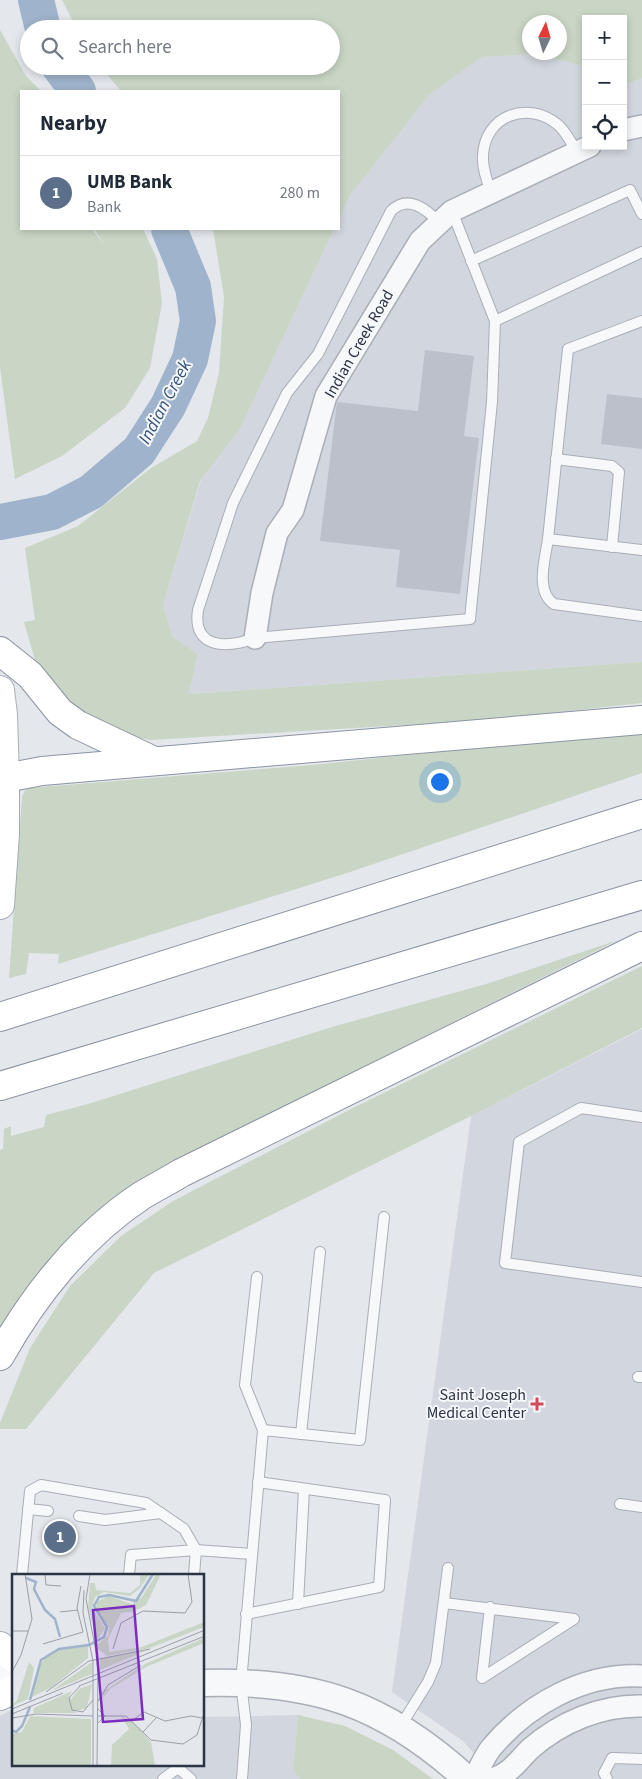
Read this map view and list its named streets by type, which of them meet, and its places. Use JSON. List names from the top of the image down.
{
  "streets": {
    "street": ["Indian Creek Road"]
  },
  "water": ["Indian Creek"],
  "places": {
    "health": ["Saint Joseph Medical Center"]
  },
  "north": "top",
  "page": {
    "map_buttons": ["+", "−"],
    "search": "Search here",
    "heading": "Nearby",
    "list": [
      {
        "mark": "1",
        "name": "UMB Bank",
        "note": "Bank",
        "value": "280 m"
      }
    ],
    "pins": "1"
  }
}
